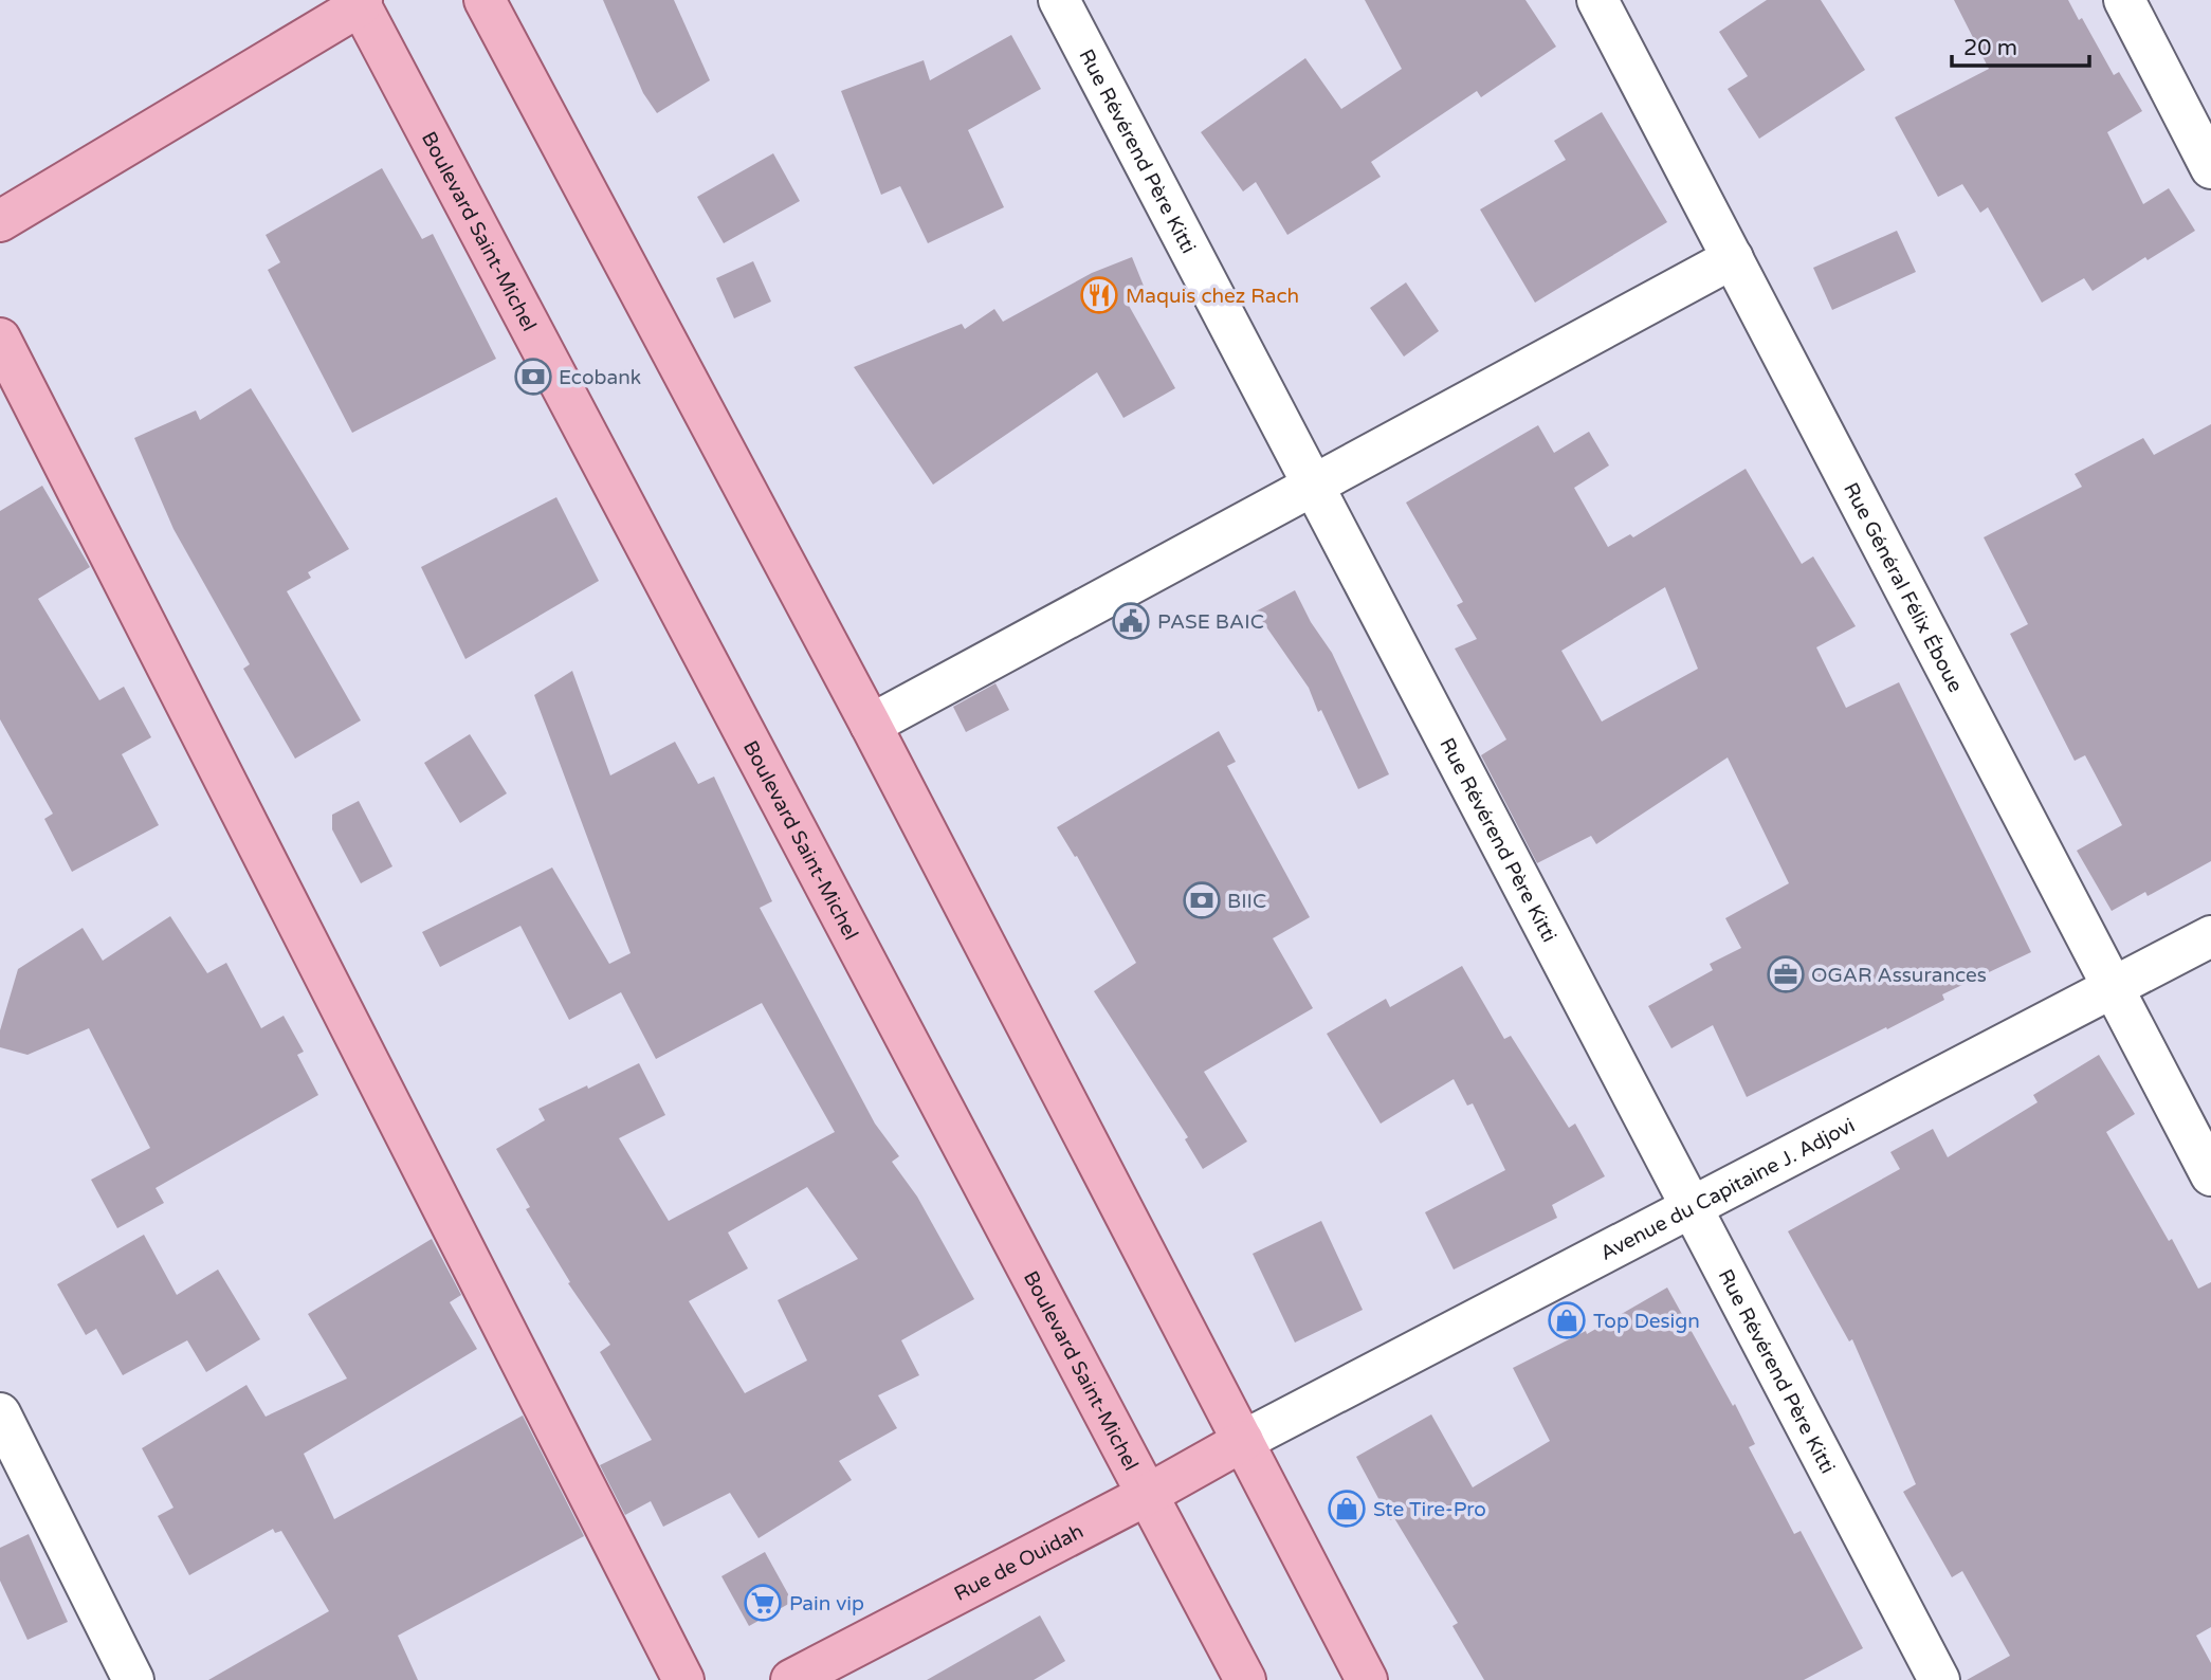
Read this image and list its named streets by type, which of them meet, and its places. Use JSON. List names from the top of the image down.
{
  "streets": {
    "main road": ["Boulevard Saint-Michel", "Rue de Ouidah"],
    "street": ["Rue Révérend Père Kitti", "Rue Général Félix Éboue", "Avenue du Capitaine J. Adjovi"]
  },
  "crossings": [
    ["Rue Révérend Père Kitti", "Avenue du Capitaine J. Adjovi"],
    ["Boulevard Saint-Michel", "Rue de Ouidah"],
    ["Rue Général Félix Éboue", "Avenue du Capitaine J. Adjovi"],
    ["Avenue du Capitaine J. Adjovi", "Rue de Ouidah"]
  ],
  "places": {
    "restaurant": ["Maquis chez Rach"],
    "bank": ["Ecobank", "BIIC"],
    "public building": ["PASE BAIC"],
    "office": ["OGAR Assurances"],
    "shop": ["Top Design", "Ste Tire-Pro"],
    "supermarket": ["Pain vip"]
  },
  "scale_bar": "20 m"
}
